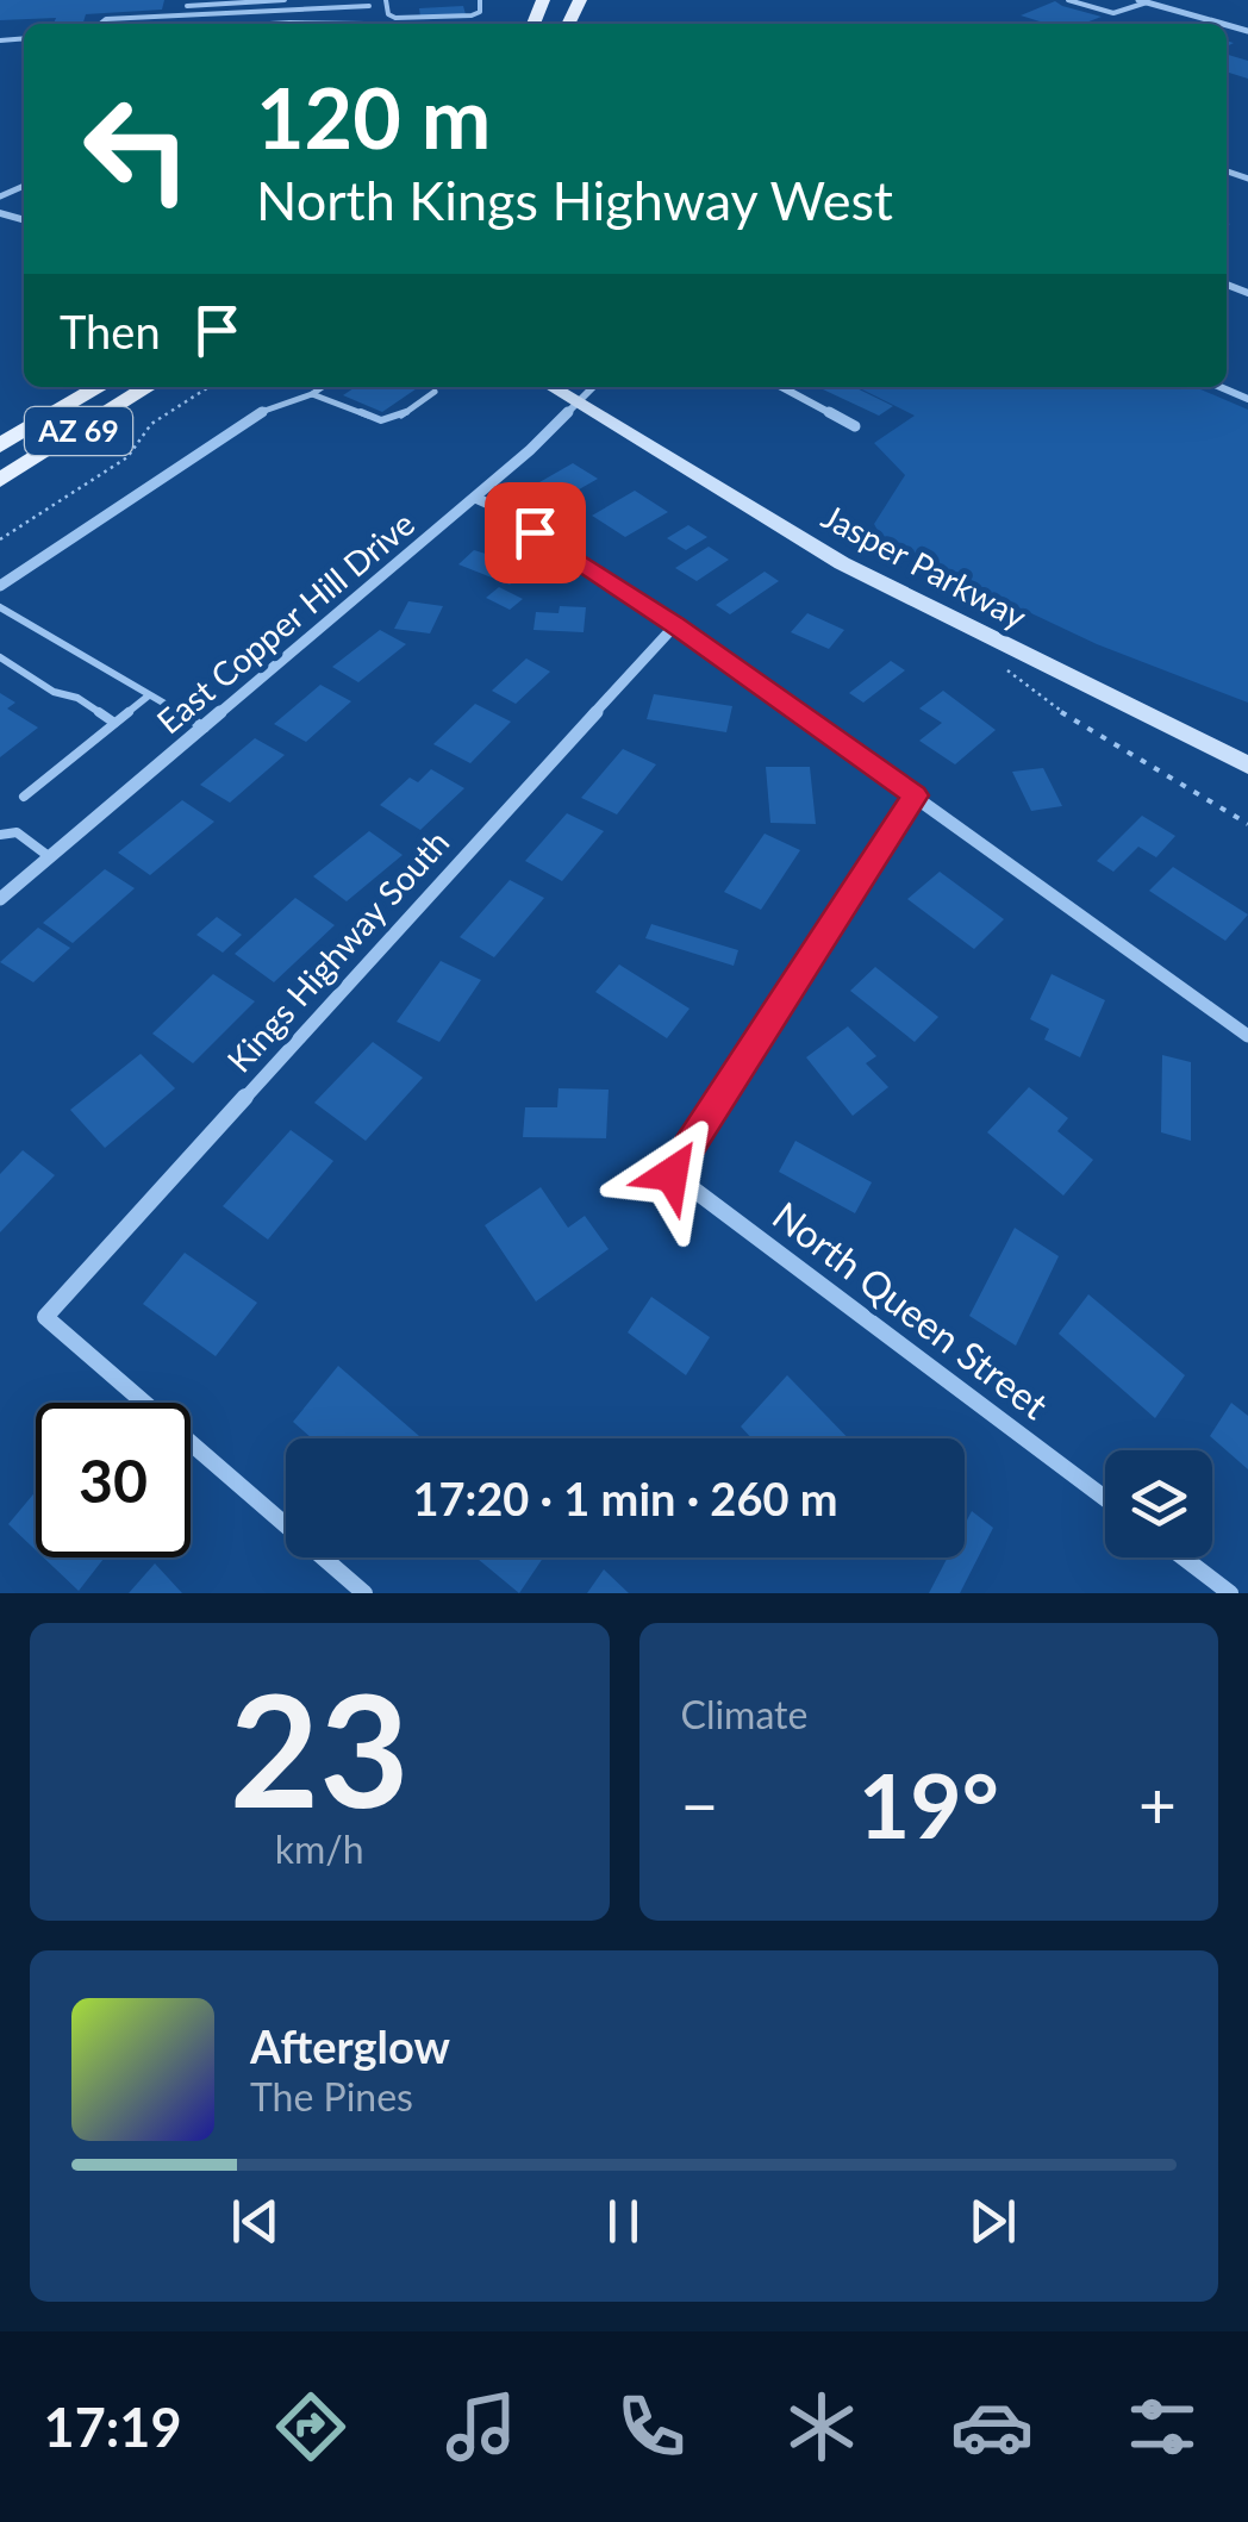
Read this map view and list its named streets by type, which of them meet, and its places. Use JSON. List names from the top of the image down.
{
  "streets": {
    "main road": ["AZ 69", "Jasper Parkway"],
    "street": ["East Copper Hill Drive", "Kings Highway South", "North Queen Street"]
  },
  "crossings": [
    ["Jasper Parkway", "East Copper Hill Drive"]
  ],
  "page": {
    "turn": ["120 m", "North Kings Highway West"],
    "then": "Then",
    "limit": "30",
    "trip": "17:20 · 1 min · 260 m",
    "tile": [
      ["23", "km/h"],
      "Climate"
    ],
    "heat": ["−", "19°", "+"],
    "song": ["Afterglow", "The Pines"],
    "tabs": "17:19"
  }
}
